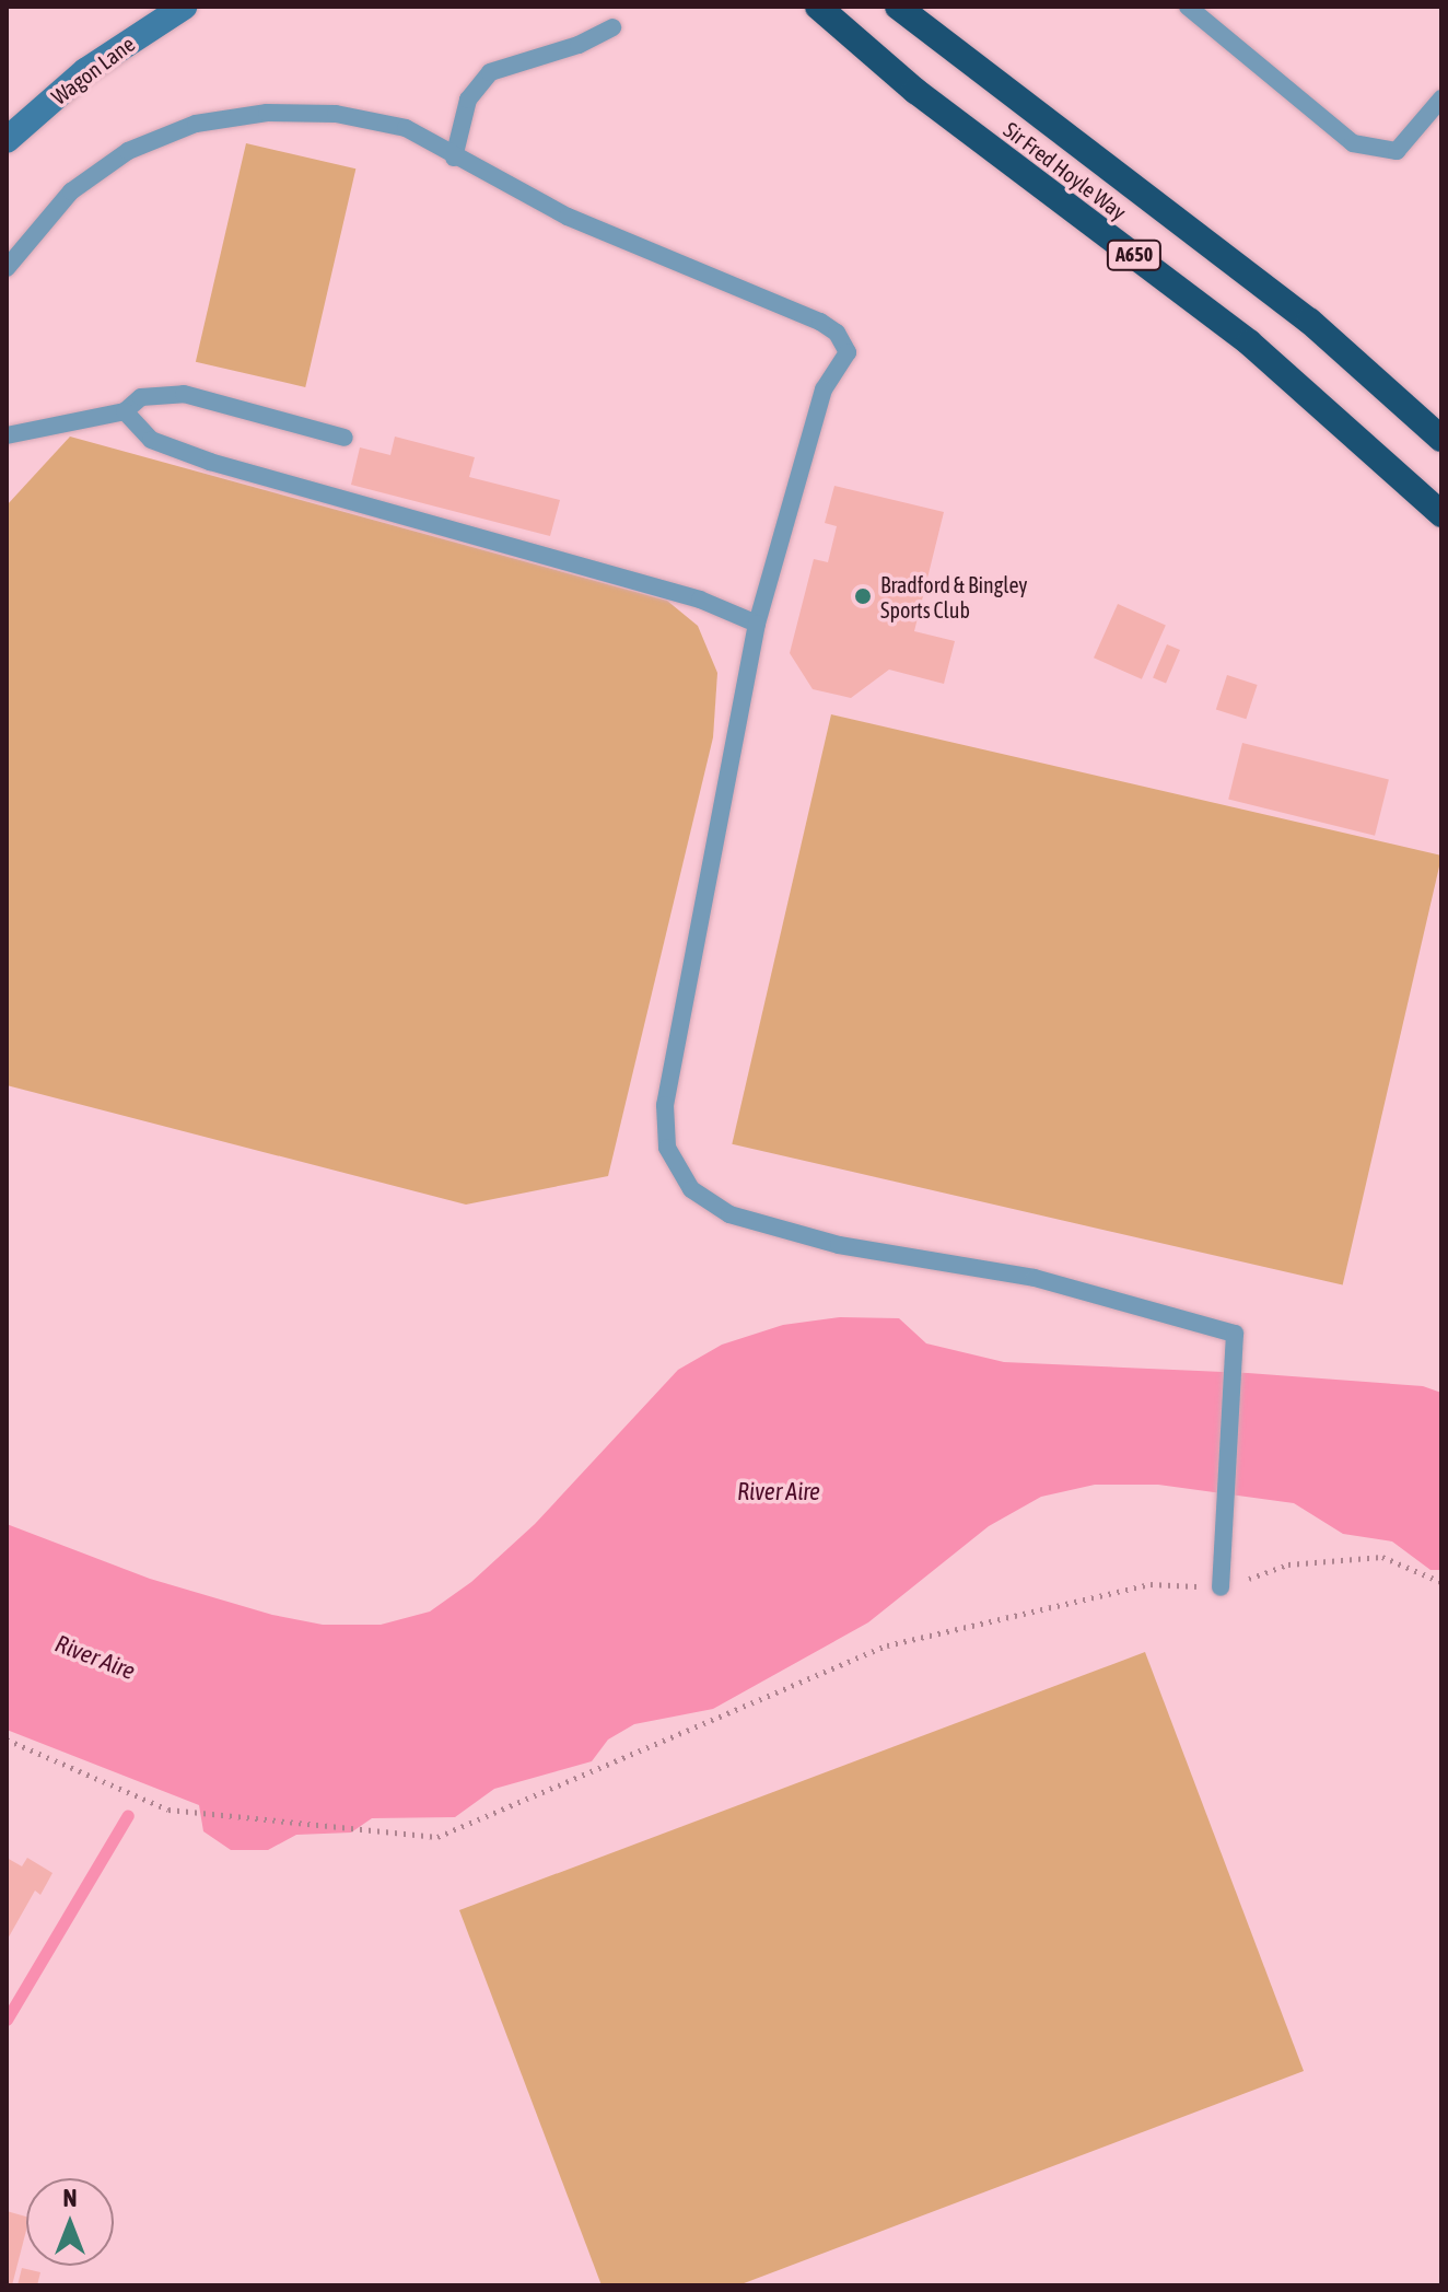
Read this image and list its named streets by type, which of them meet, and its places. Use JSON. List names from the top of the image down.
{
  "streets": {
    "highway": ["Sir Fred Hoyle Way", "A650"],
    "street": ["Wagon Lane"]
  },
  "water": ["River Aire"],
  "places": ["Bradford & Bingley Sports Club"],
  "north": "top"
}
